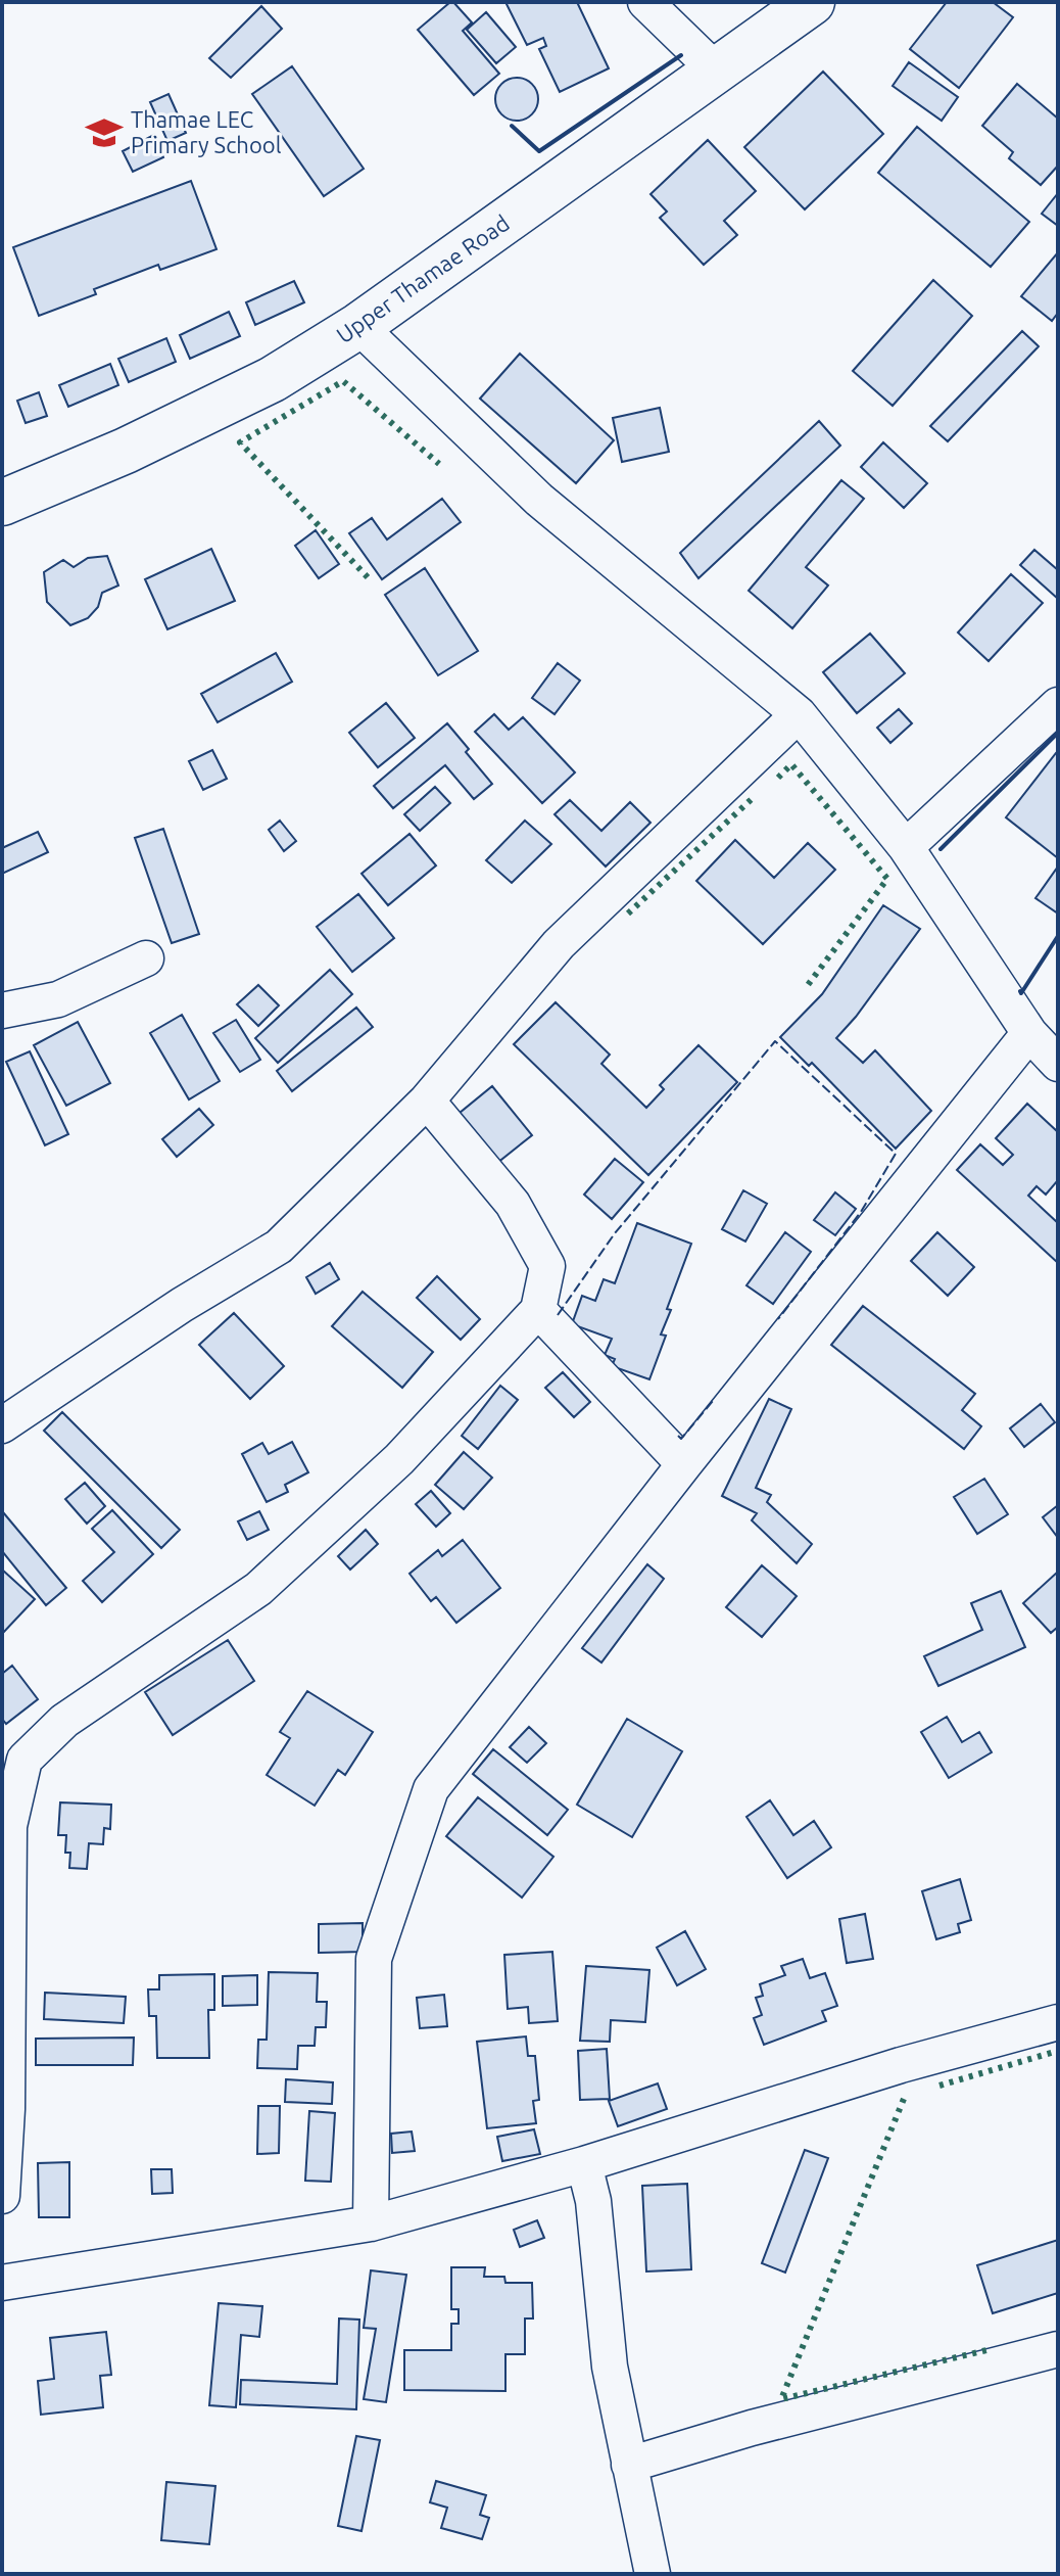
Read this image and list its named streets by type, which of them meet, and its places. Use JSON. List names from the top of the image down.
{
  "streets": {
    "street": ["Upper Thamae Road"]
  },
  "places": {
    "school or university": ["Thamae LEC Primary School"]
  }
}
